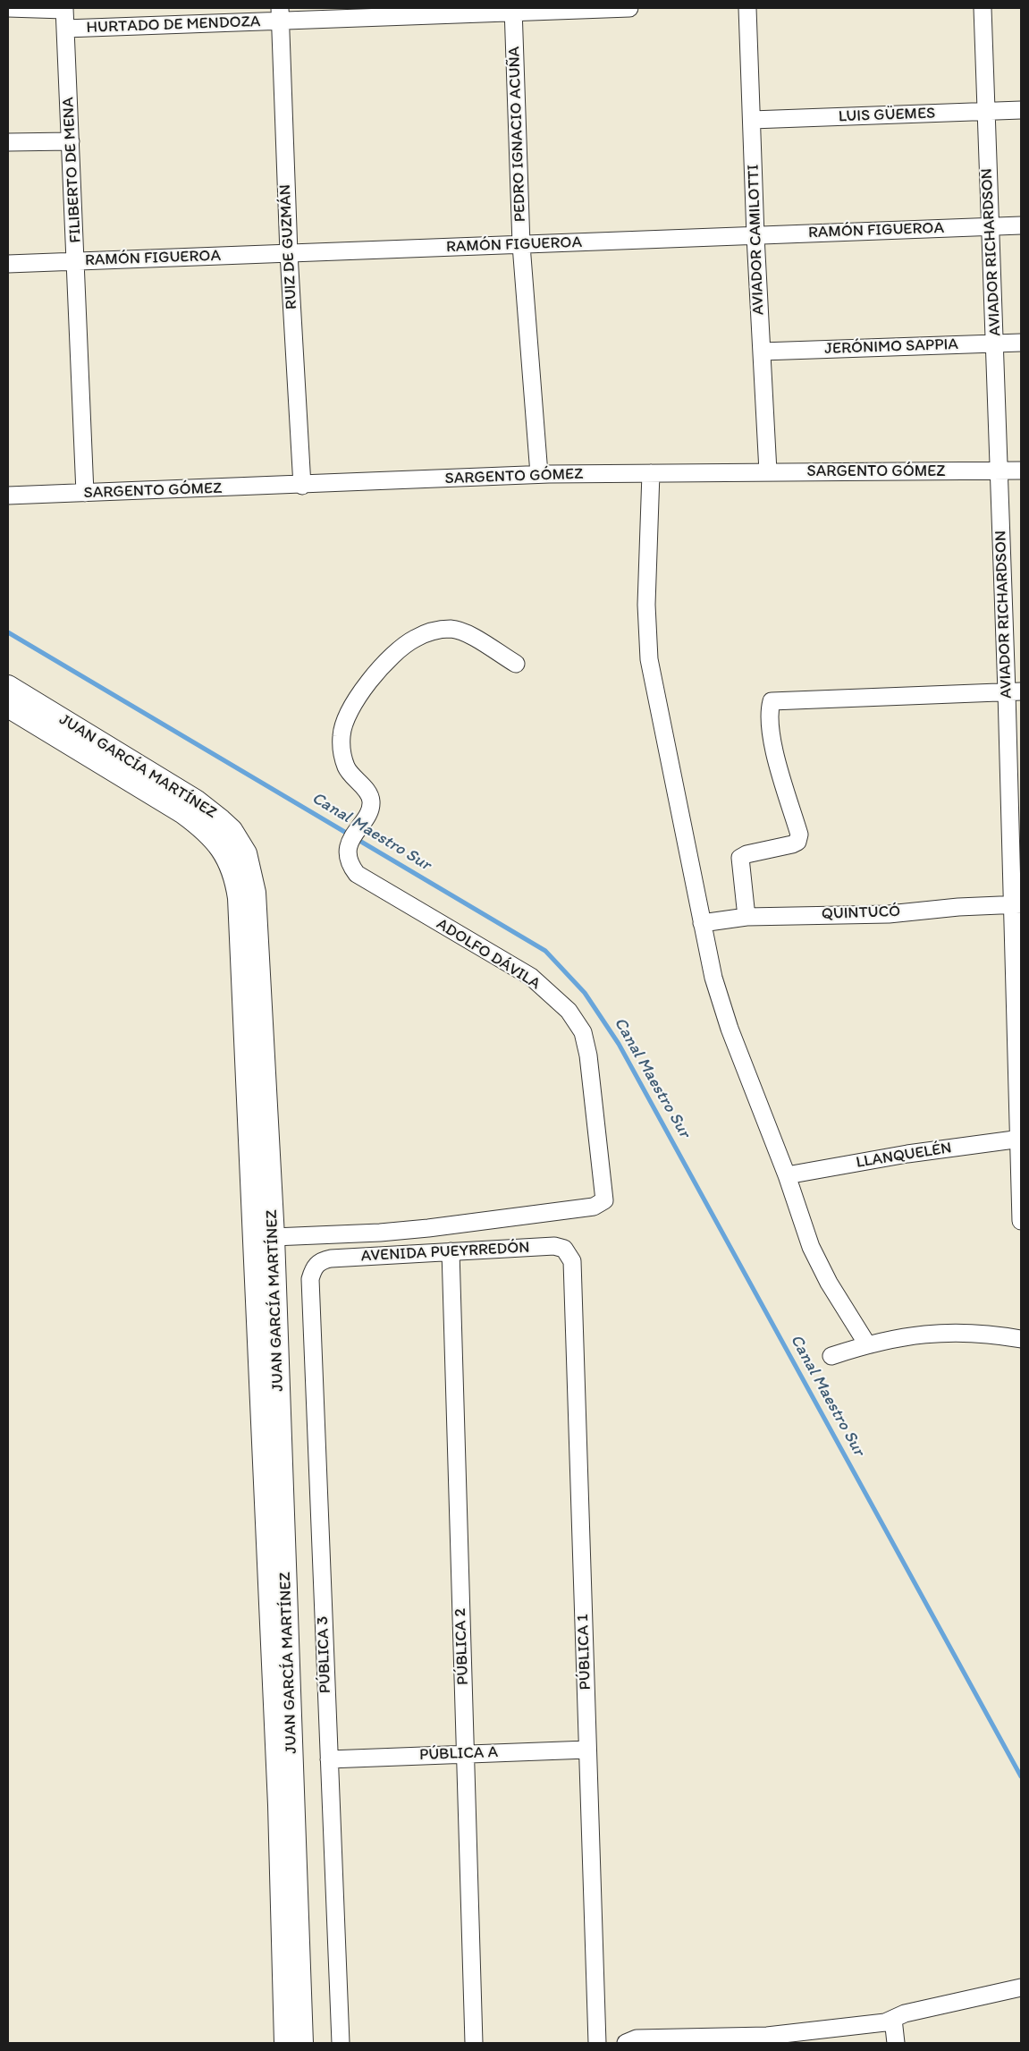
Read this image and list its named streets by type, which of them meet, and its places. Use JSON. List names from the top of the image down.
{
  "streets": {
    "main road": ["JUAN GARCÍA MARTÍNEZ"],
    "street": [
      "HURTADO DE MENDOZA",
      "LUIS GÜEMES",
      "PEDRO IGNACIO ACUÑA",
      "FILIBERTO DE MENA",
      "RAMÓN FIGUEROA",
      "AVIADOR CAMILOTTI",
      "RUIZ DE GUZMÁN",
      "AVIADOR RICHARDSON",
      "JERÓNIMO SAPPIA",
      "SARGENTO GÓMEZ",
      "QUINTUCÓ",
      "ADOLFO DÁVILA",
      "LLANQUELÉN",
      "AVENIDA PUEYRREDÓN",
      "PÚBLICA 2",
      "PÚBLICA 1",
      "PÚBLICA 3",
      "PÚBLICA A"
    ]
  },
  "crossings": [
    ["HURTADO DE MENDOZA", "PEDRO IGNACIO ACUÑA"],
    ["HURTADO DE MENDOZA", "FILIBERTO DE MENA"],
    ["HURTADO DE MENDOZA", "RUIZ DE GUZMÁN"],
    ["LUIS GÜEMES", "AVIADOR CAMILOTTI"],
    ["LUIS GÜEMES", "AVIADOR RICHARDSON"],
    ["PEDRO IGNACIO ACUÑA", "RAMÓN FIGUEROA"],
    ["PEDRO IGNACIO ACUÑA", "SARGENTO GÓMEZ"],
    ["FILIBERTO DE MENA", "RAMÓN FIGUEROA"],
    ["FILIBERTO DE MENA", "SARGENTO GÓMEZ"],
    ["RAMÓN FIGUEROA", "AVIADOR CAMILOTTI"],
    ["RAMÓN FIGUEROA", "RUIZ DE GUZMÁN"],
    ["RAMÓN FIGUEROA", "AVIADOR RICHARDSON"],
    ["AVIADOR CAMILOTTI", "JERÓNIMO SAPPIA"],
    ["AVIADOR CAMILOTTI", "SARGENTO GÓMEZ"],
    ["RUIZ DE GUZMÁN", "SARGENTO GÓMEZ"],
    ["AVIADOR RICHARDSON", "JERÓNIMO SAPPIA"],
    ["AVIADOR RICHARDSON", "SARGENTO GÓMEZ"],
    ["AVIADOR RICHARDSON", "QUINTUCÓ"],
    ["AVIADOR RICHARDSON", "LLANQUELÉN"],
    ["JUAN GARCÍA MARTÍNEZ", "ADOLFO DÁVILA"],
    ["AVENIDA PUEYRREDÓN", "PÚBLICA 2"],
    ["AVENIDA PUEYRREDÓN", "PÚBLICA 1"],
    ["AVENIDA PUEYRREDÓN", "PÚBLICA 3"],
    ["PÚBLICA 2", "PÚBLICA A"],
    ["PÚBLICA 1", "PÚBLICA A"],
    ["PÚBLICA 3", "PÚBLICA A"]
  ],
  "water": ["Canal Maestro Sur"]
}
